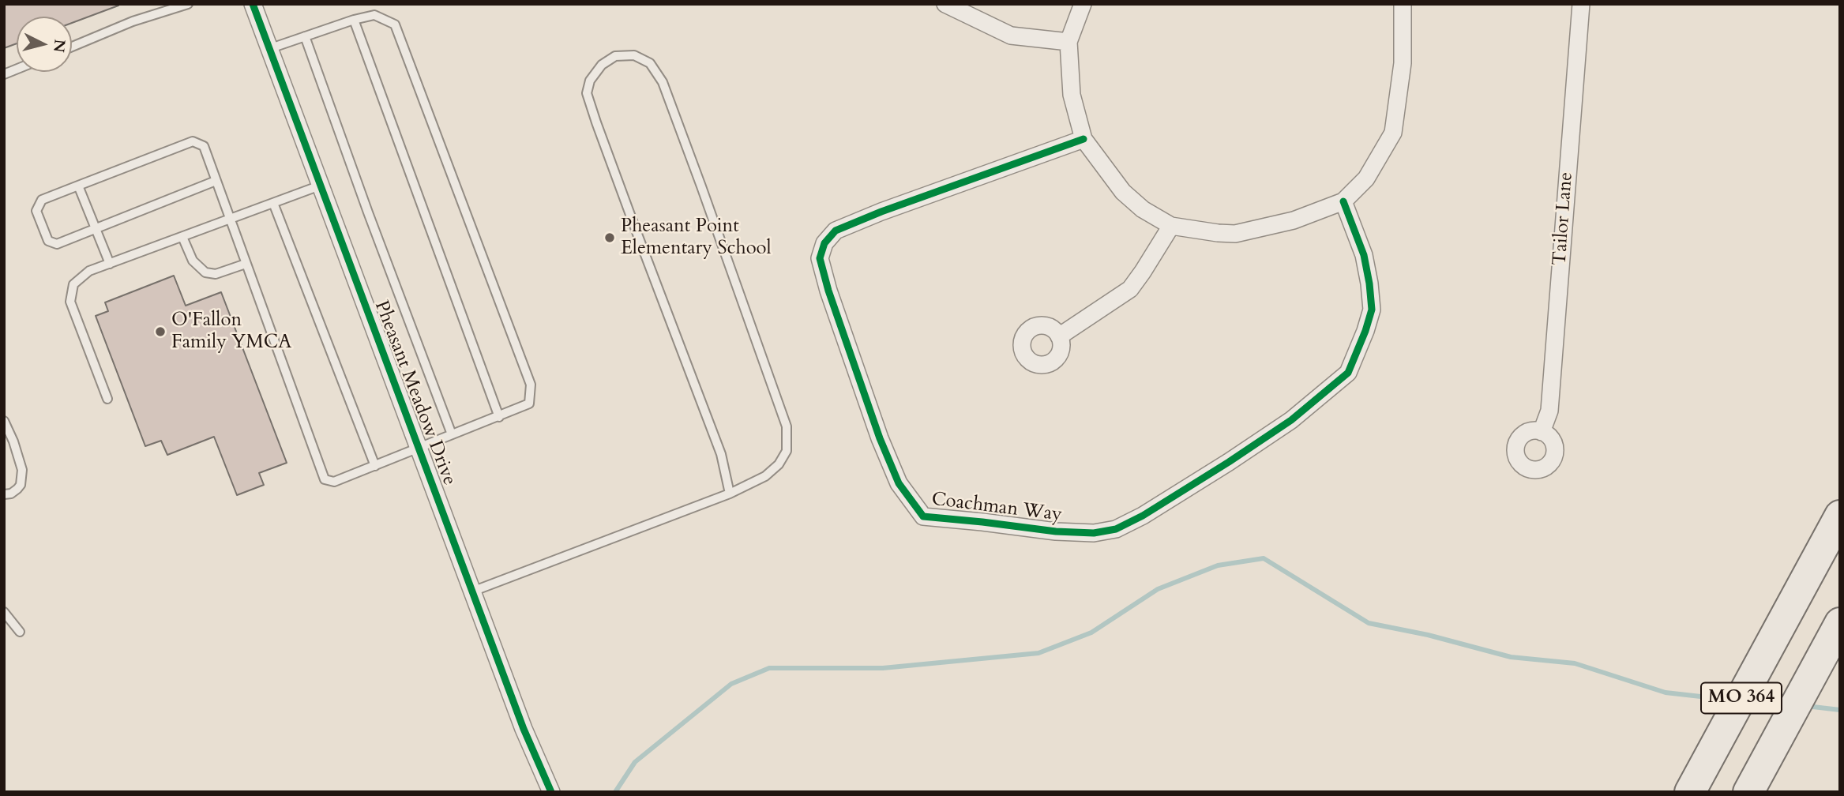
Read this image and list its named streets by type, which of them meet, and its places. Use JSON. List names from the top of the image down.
{
  "streets": {
    "highway": ["MO 364"],
    "street": ["Tailor Lane", "Pheasant Meadow Drive", "Coachman Way"]
  },
  "places": ["Pheasant Point Elementary School", "O'Fallon Family YMCA"],
  "north": "right"
}
